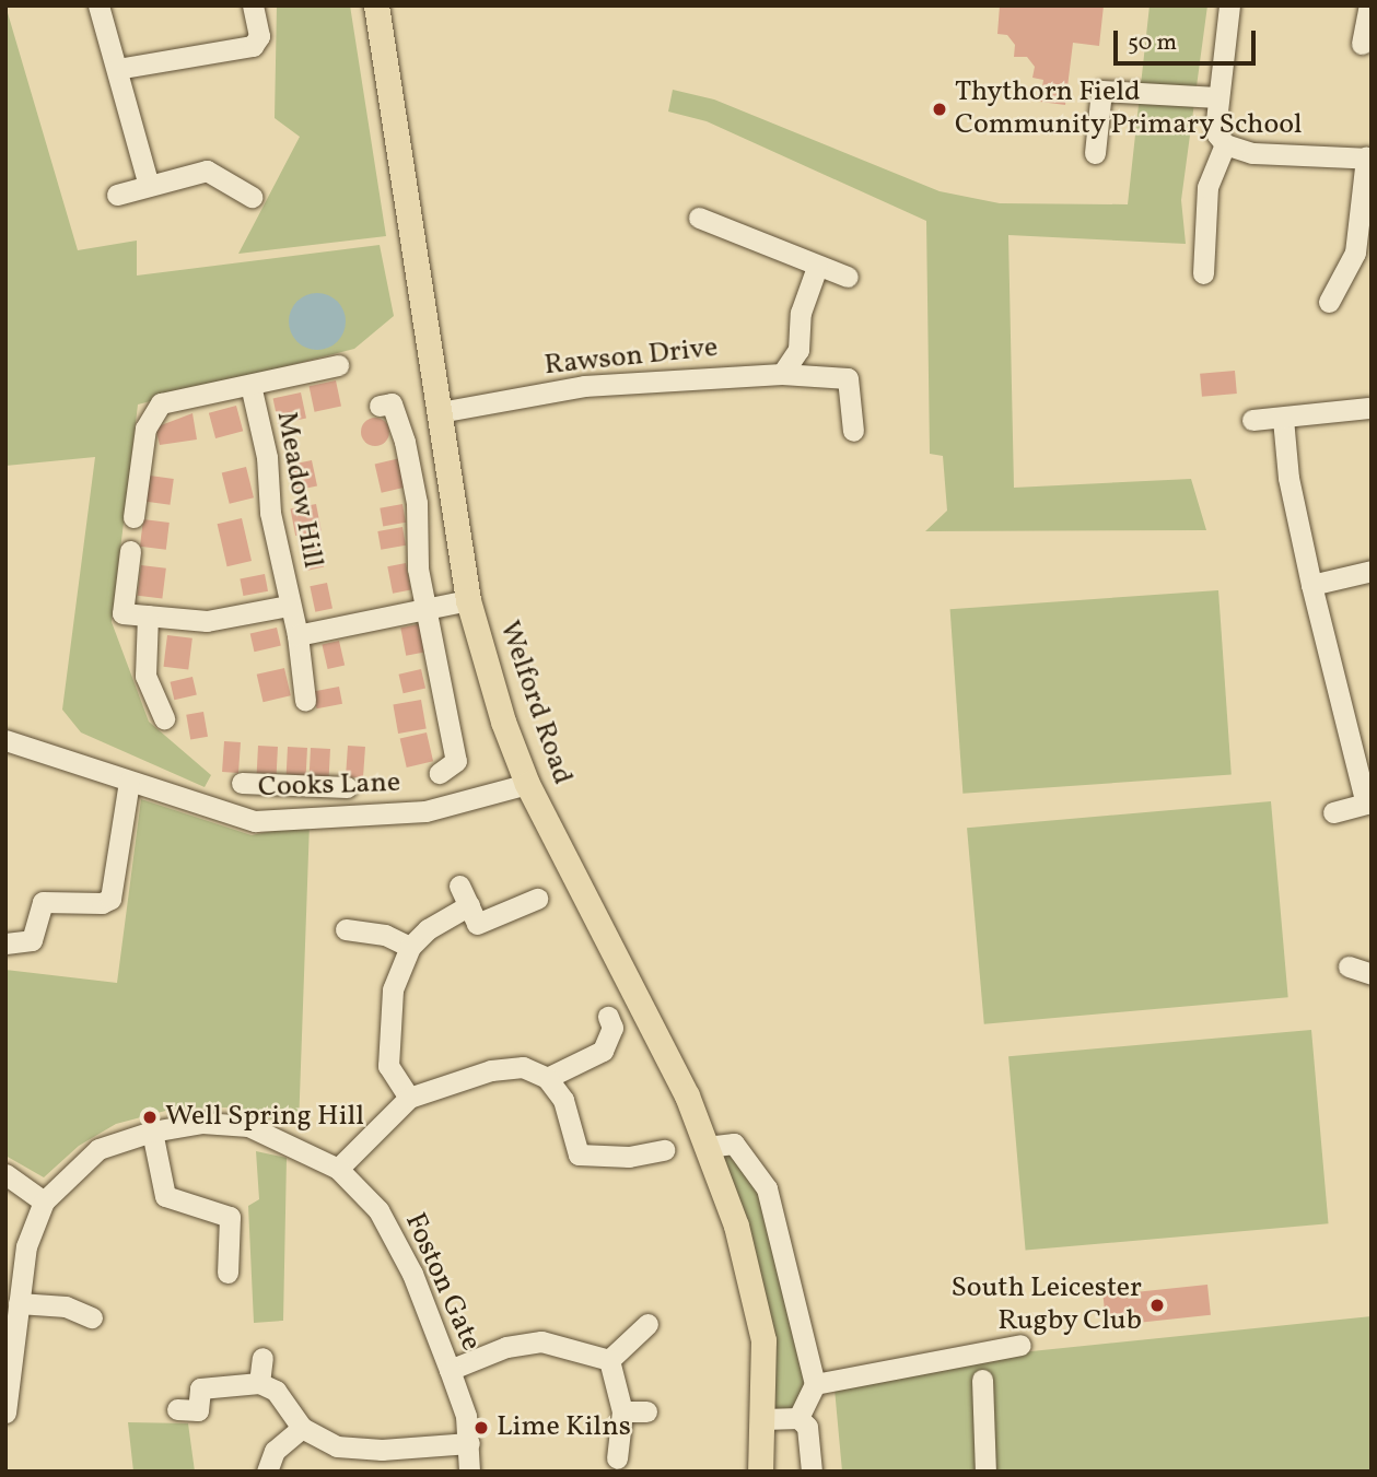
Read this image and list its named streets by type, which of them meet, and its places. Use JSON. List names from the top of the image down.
{
  "streets": {
    "main road": ["Welford Road"],
    "street": [
      "Rawson Drive",
      "Meadow Hill",
      "Cooks Lane",
      "Foston Gate"
    ]
  },
  "crossings": [
    ["Rawson Drive", "Welford Road"],
    ["Welford Road", "Cooks Lane"]
  ],
  "places": [
    "Thythorn Field Community Primary School",
    "Well Spring Hill",
    "South Leicester Rugby Club",
    "Lime Kilns"
  ],
  "scale_bar": "50 m"
}
